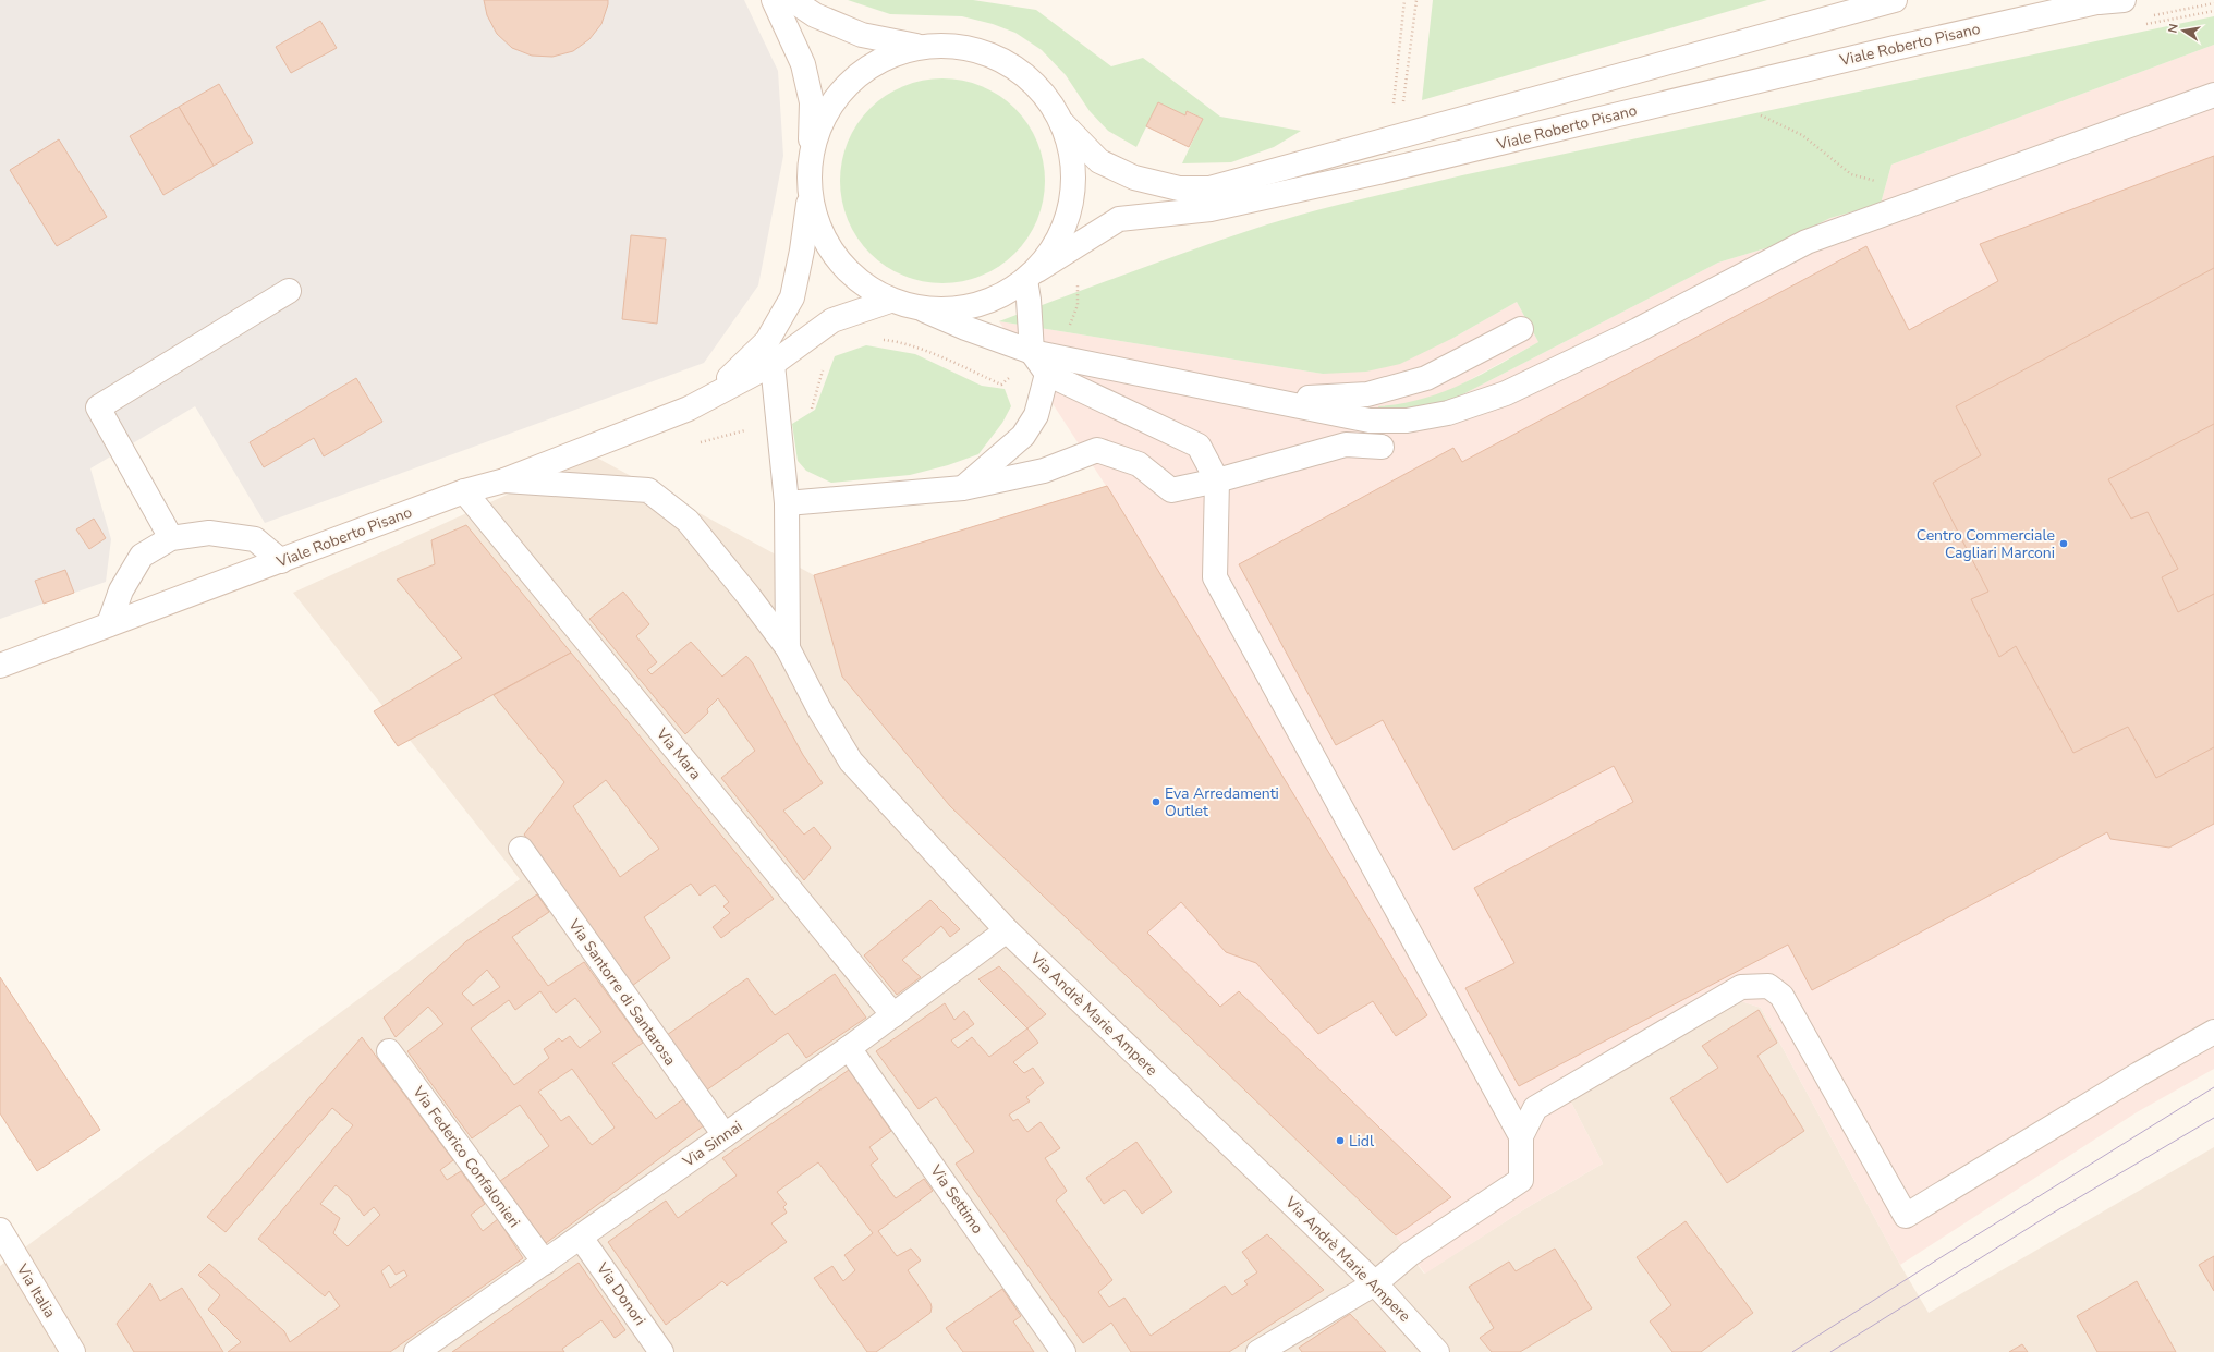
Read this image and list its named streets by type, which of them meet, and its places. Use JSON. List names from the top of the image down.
{
  "streets": {
    "street": [
      "Viale Roberto Pisano",
      "Via Mara",
      "Via Santorre di Santarosa",
      "Via Andrè Marie Ampere",
      "Via Sinnai",
      "Via Federico Confalonieri",
      "Via Settimo",
      "Via Italia",
      "Via Donori"
    ]
  },
  "crossings": [
    ["Viale Roberto Pisano", "Via Mara"],
    ["Viale Roberto Pisano", "Via Andrè Marie Ampere"],
    ["Via Mara", "Via Sinnai"],
    ["Via Santorre di Santarosa", "Via Sinnai"],
    ["Via Andrè Marie Ampere", "Via Sinnai"],
    ["Via Sinnai", "Via Federico Confalonieri"],
    ["Via Sinnai", "Via Settimo"],
    ["Via Sinnai", "Via Donori"]
  ],
  "places": ["Centro Commerciale Cagliari Marconi", "Eva Arredamenti Outlet", "Lidl"],
  "north": "left"
}
